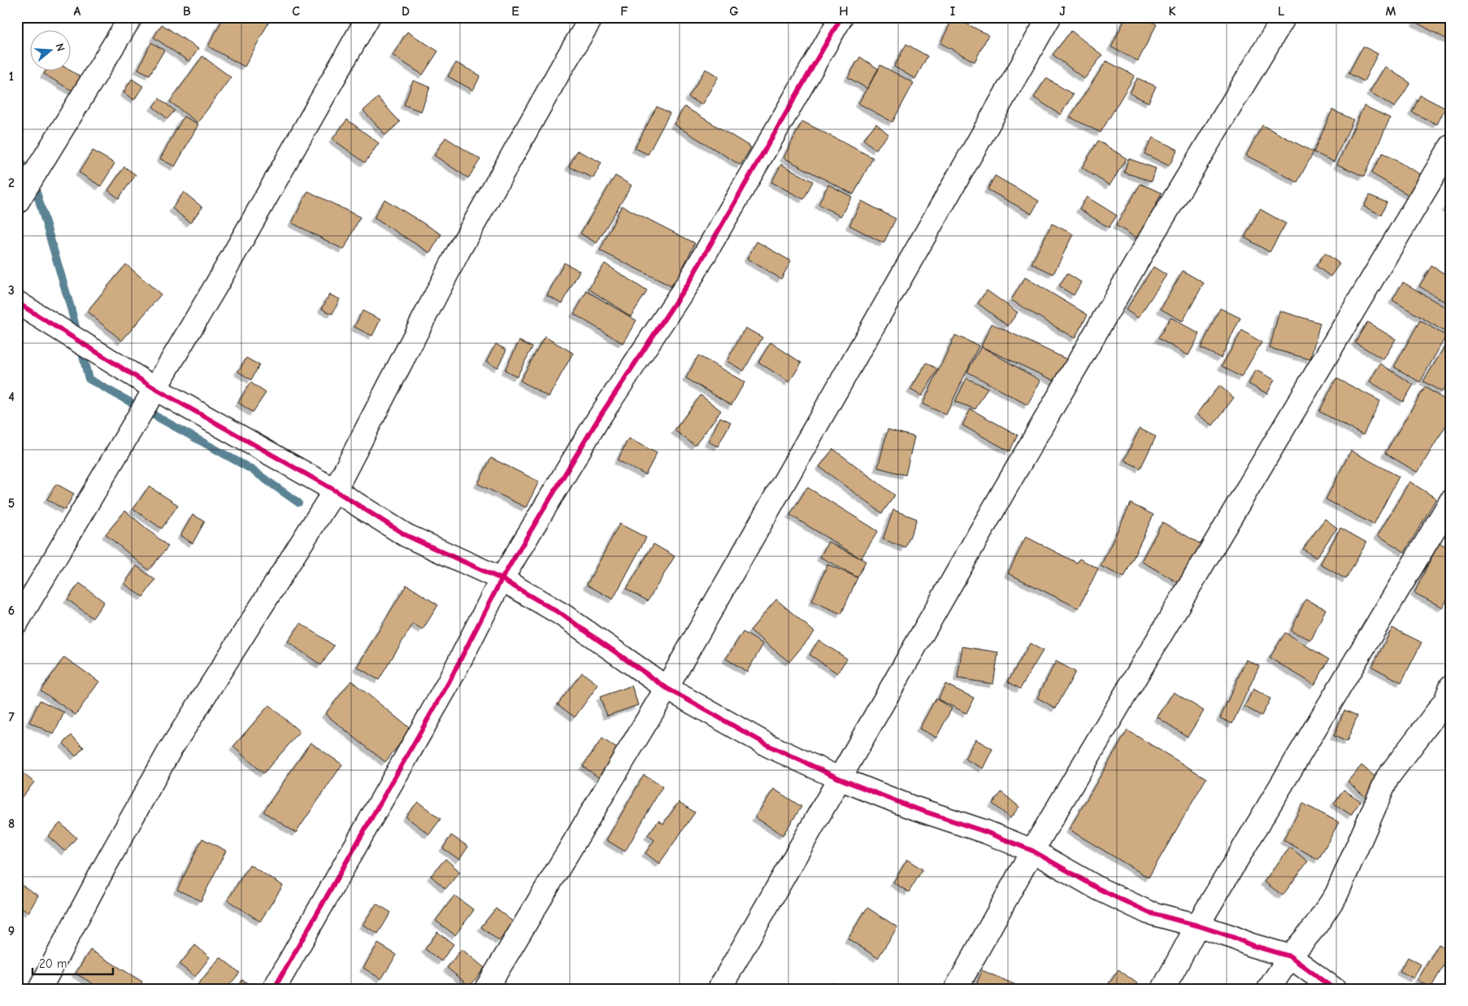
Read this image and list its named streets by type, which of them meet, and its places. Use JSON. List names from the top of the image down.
{
  "scale_bar": "20 m",
  "north": "right",
  "grid": {
    "columns": [
      "A",
      "B",
      "C",
      "D",
      "E",
      "F",
      "G",
      "H",
      "I",
      "J",
      "K",
      "L",
      "M"
    ],
    "rows": [
      "1",
      "2",
      "3",
      "4",
      "5",
      "6",
      "7",
      "8",
      "9"
    ]
  }
}
